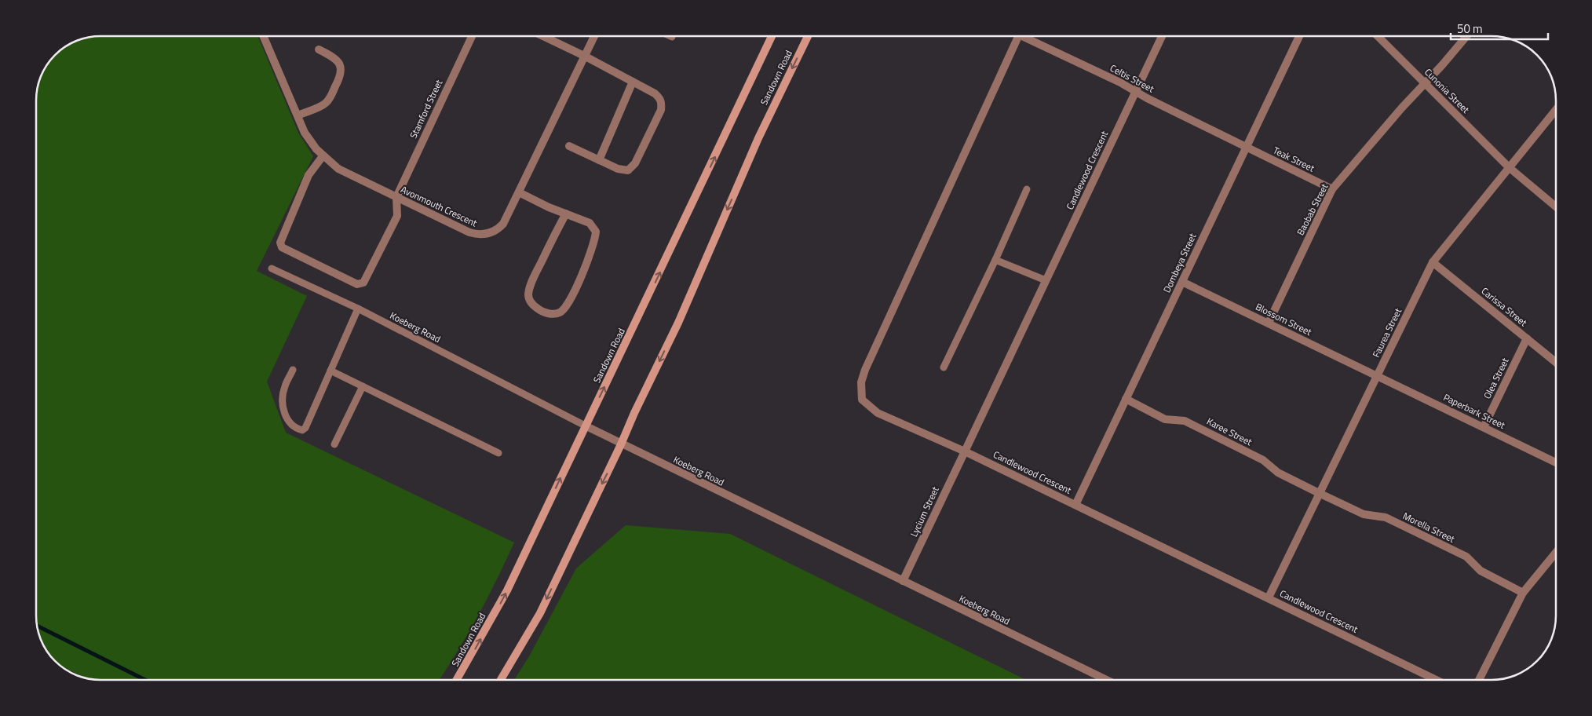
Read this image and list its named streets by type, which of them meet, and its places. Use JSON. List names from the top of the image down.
{
  "streets": {
    "main road": ["Sandown Road"],
    "street": [
      "Celtis Street",
      "Cunonia Street",
      "Stamford Street",
      "Teak Street",
      "Candlewood Crescent",
      "Avonmouth Crescent",
      "Baobab Street",
      "Dombeya Street",
      "Carissa Street",
      "Blossom Street",
      "Koeberg Road",
      "Faurea Street",
      "Olea Street",
      "Paperbark Street",
      "Karee Street",
      "Lycium Street",
      "Morella Street"
    ]
  },
  "crossings": [
    ["Sandown Road", "Koeberg Road"],
    ["Celtis Street", "Teak Street"],
    ["Celtis Street", "Candlewood Crescent"],
    ["Celtis Street", "Dombeya Street"],
    ["Cunonia Street", "Baobab Street"],
    ["Cunonia Street", "Faurea Street"],
    ["Stamford Street", "Avonmouth Crescent"],
    ["Teak Street", "Baobab Street"],
    ["Teak Street", "Dombeya Street"],
    ["Candlewood Crescent", "Dombeya Street"],
    ["Candlewood Crescent", "Faurea Street"],
    ["Candlewood Crescent", "Lycium Street"],
    ["Baobab Street", "Blossom Street"],
    ["Dombeya Street", "Blossom Street"],
    ["Dombeya Street", "Karee Street"],
    ["Carissa Street", "Faurea Street"],
    ["Carissa Street", "Olea Street"],
    ["Blossom Street", "Faurea Street"],
    ["Blossom Street", "Paperbark Street"],
    ["Koeberg Road", "Lycium Street"],
    ["Faurea Street", "Paperbark Street"],
    ["Faurea Street", "Karee Street"],
    ["Faurea Street", "Morella Street"],
    ["Olea Street", "Paperbark Street"],
    ["Karee Street", "Morella Street"]
  ],
  "scale_bar": "50 m"
}
